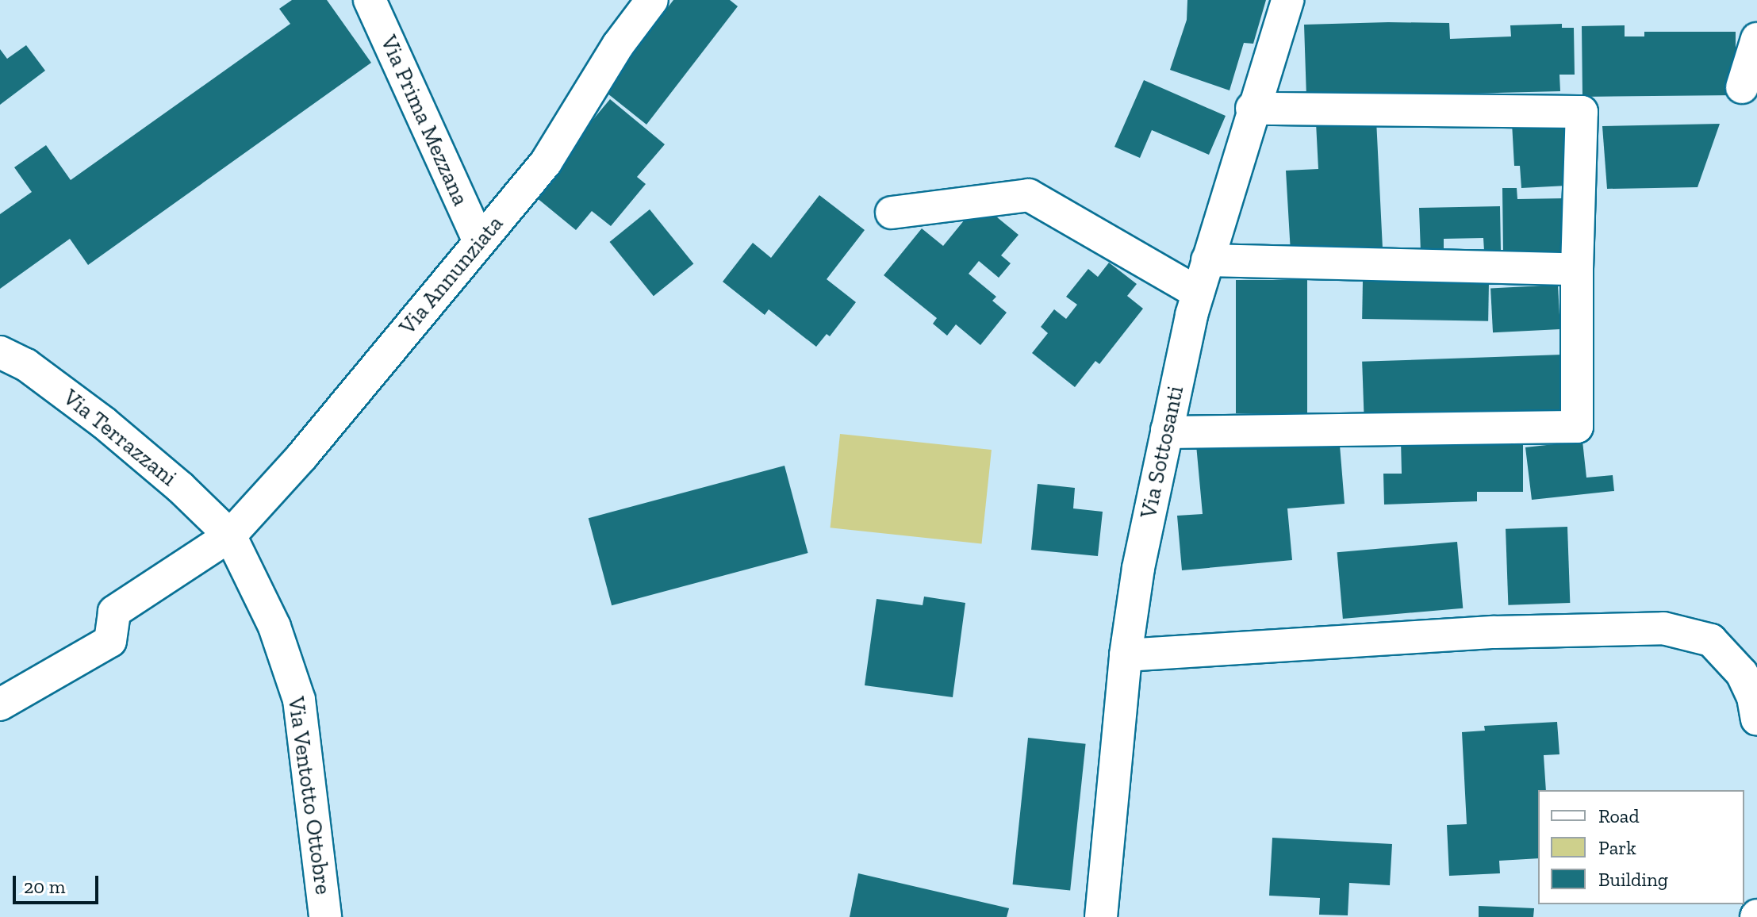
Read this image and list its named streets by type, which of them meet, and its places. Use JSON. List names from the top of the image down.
{
  "streets": {
    "street": [
      "Via Prima Mezzana",
      "Via Annunziata",
      "Via Terrazzani",
      "Via Sottosanti",
      "Via Ventotto Ottobre"
    ]
  },
  "crossings": [
    ["Via Prima Mezzana", "Via Annunziata"],
    ["Via Annunziata", "Via Terrazzani"],
    ["Via Annunziata", "Via Ventotto Ottobre"],
    ["Via Terrazzani", "Via Ventotto Ottobre"]
  ],
  "legend": ["Road", "Park", "Building"],
  "scale_bar": "20 m"
}
